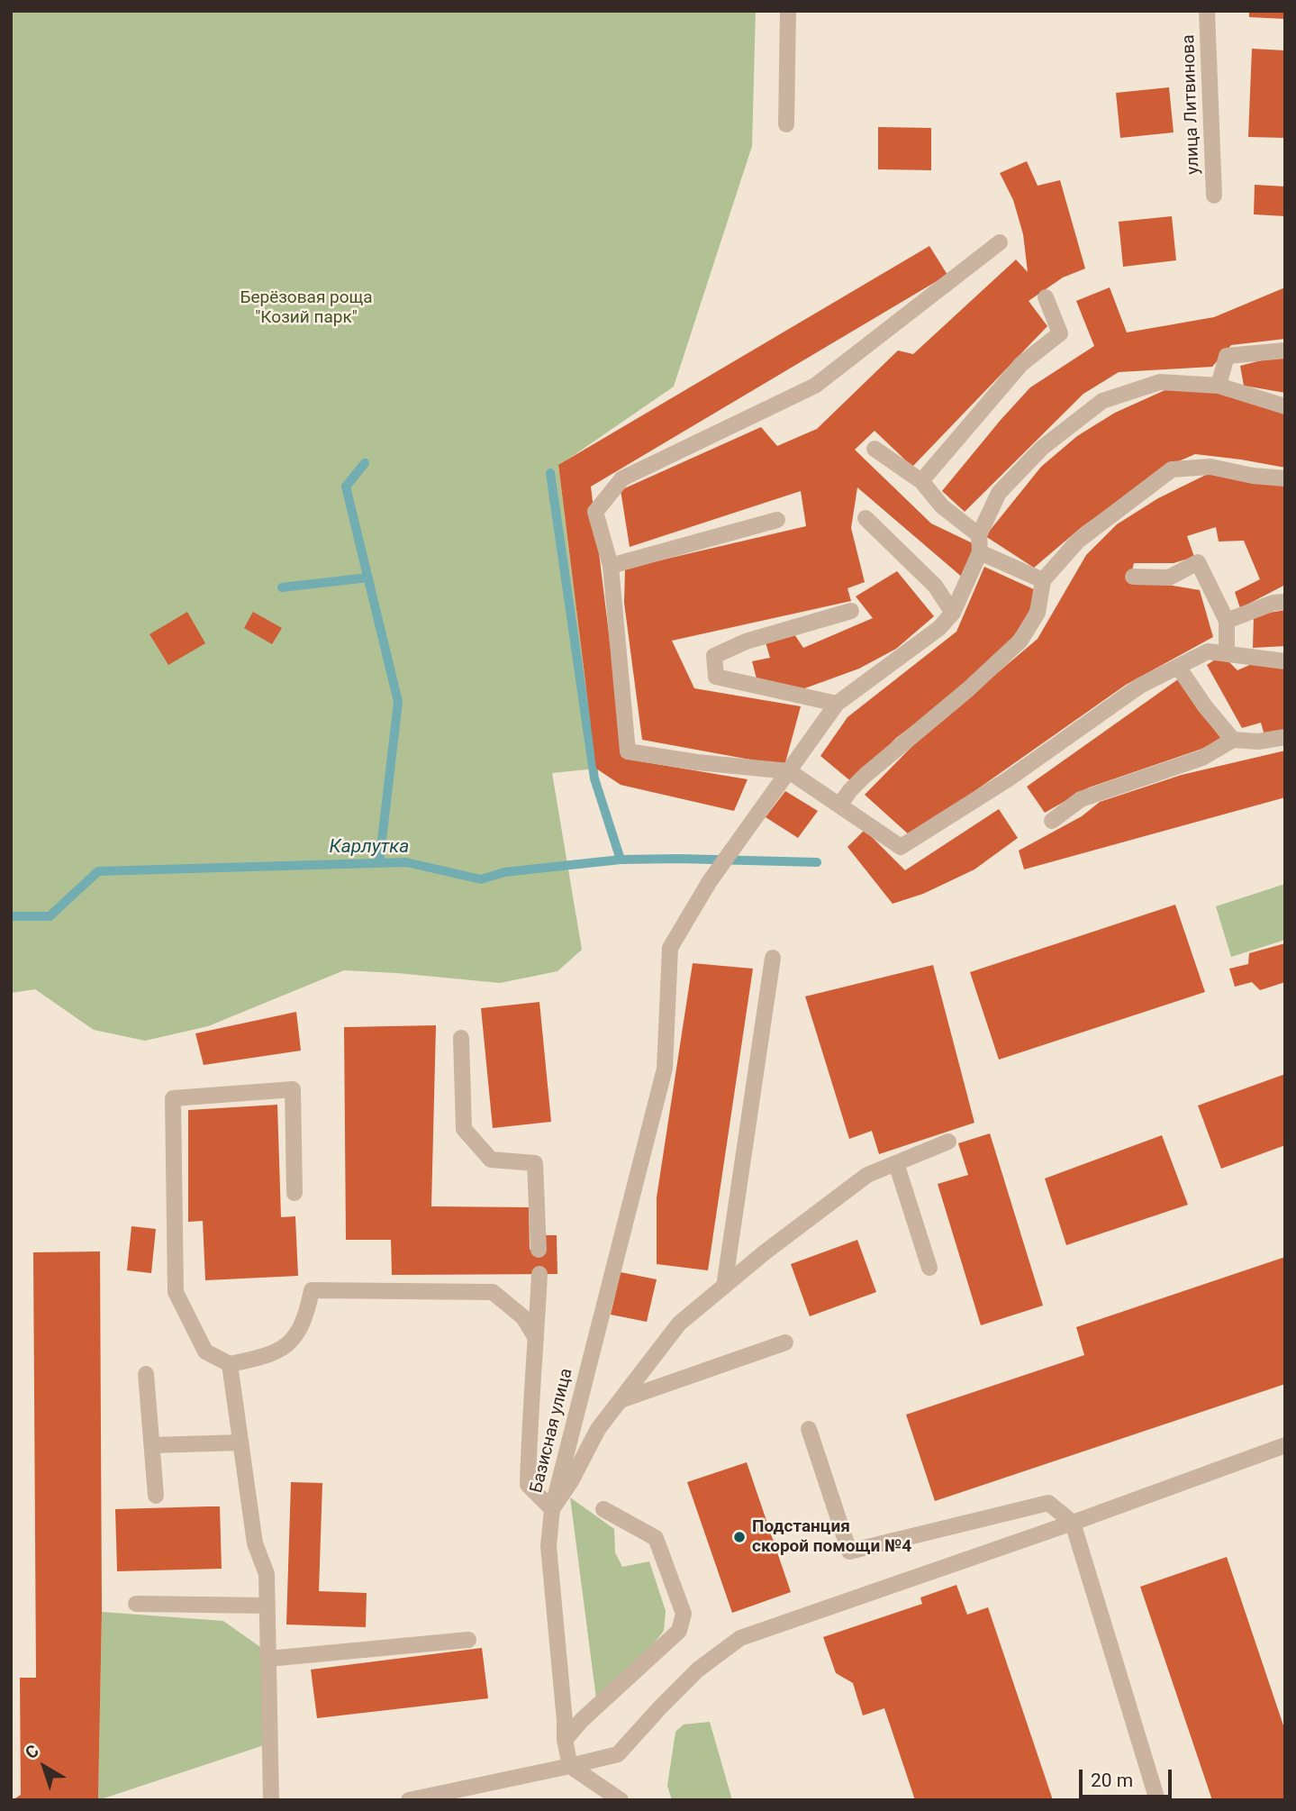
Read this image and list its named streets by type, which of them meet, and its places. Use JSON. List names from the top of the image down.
{
  "streets": {
    "street": ["улица Литвинова", "Базисная улица"]
  },
  "water": ["Карлутка"],
  "parks": ["Берёзовая роща \"Козий парк\""],
  "places": ["Подстанция скорой помощи №4"],
  "scale_bar": "20 m",
  "north": "top left"
}
